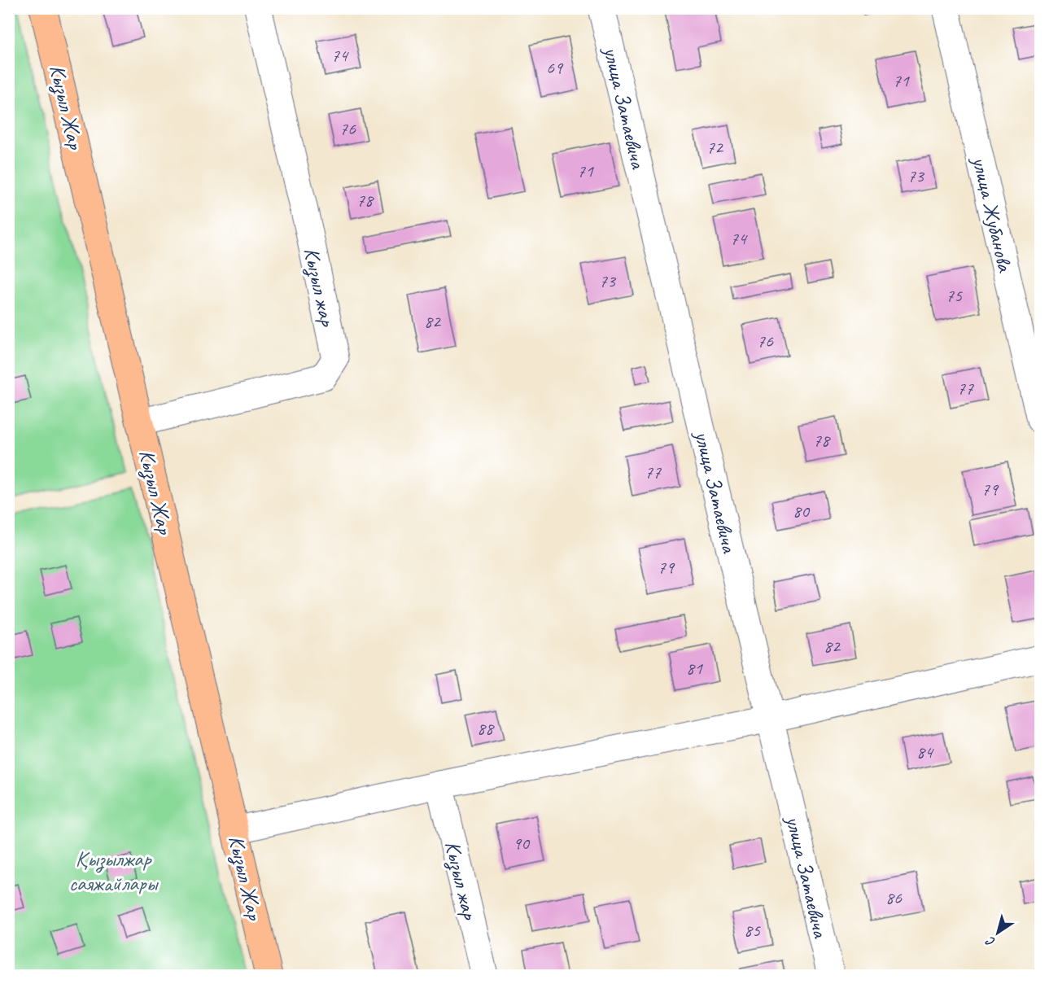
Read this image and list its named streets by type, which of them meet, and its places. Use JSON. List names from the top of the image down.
{
  "streets": {
    "main road": ["Кызыл Жар"],
    "street": ["улица Затаевича", "улица Жубанова", "Кызыл жар"]
  },
  "crossings": [
    ["Кызыл Жар", "Кызыл жар"]
  ],
  "parks": ["Қызылжар саяжайлары"],
  "house_numbers": [
    "74",
    "69",
    "71",
    "76",
    "72",
    "71",
    "73",
    "78",
    "74",
    "73",
    "75",
    "82",
    "76",
    "77",
    "78",
    "77",
    "79",
    "80",
    "79",
    "82",
    "81",
    "88",
    "84",
    "90",
    "86",
    "85"
  ],
  "north": "bottom left"
}
